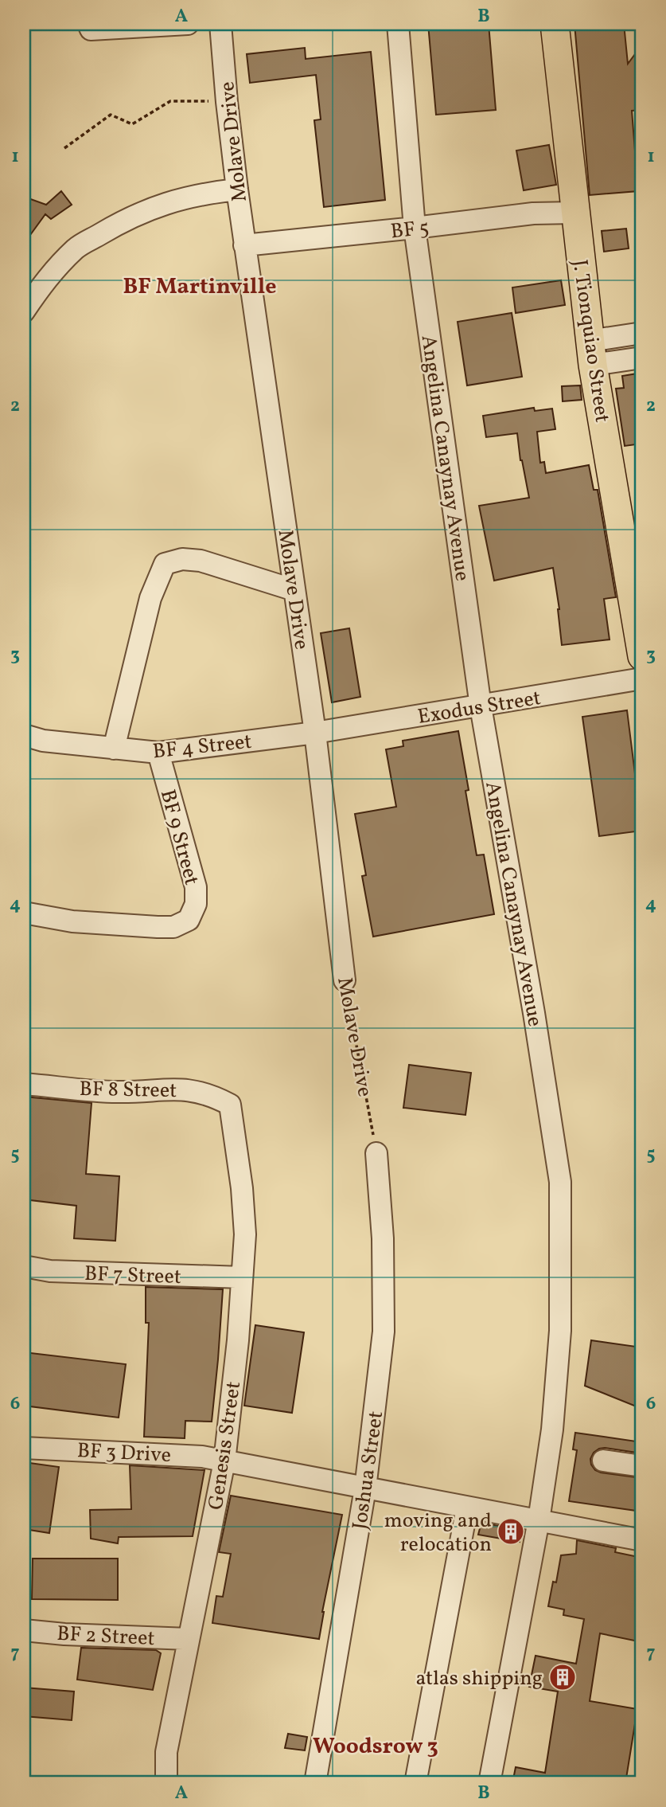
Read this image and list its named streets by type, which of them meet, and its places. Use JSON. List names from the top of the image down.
{
  "streets": {
    "main road": ["J. Tionquiao Street"],
    "street": [
      "Molave Drive",
      "BF 5",
      "Angelina Canaynay Avenue",
      "Exodus Street",
      "BF 4 Street",
      "BF 9 Street",
      "BF 8 Street",
      "BF 7 Street",
      "Genesis Street",
      "BF 3 Drive",
      "Joshua Street",
      "BF 2 Street"
    ]
  },
  "crossings": [
    ["Molave Drive", "BF 5"],
    ["Molave Drive", "Exodus Street"],
    ["Molave Drive", "BF 4 Street"],
    ["Molave Drive", "Joshua Street"],
    ["BF 5", "J. Tionquiao Street"],
    ["BF 5", "Angelina Canaynay Avenue"],
    ["Angelina Canaynay Avenue", "Exodus Street"],
    ["Angelina Canaynay Avenue", "BF 3 Drive"],
    ["Exodus Street", "BF 4 Street"],
    ["BF 4 Street", "BF 9 Street"],
    ["BF 8 Street", "Genesis Street"],
    ["BF 7 Street", "Genesis Street"],
    ["Genesis Street", "BF 3 Drive"],
    ["Genesis Street", "BF 2 Street"],
    ["BF 3 Drive", "Joshua Street"]
  ],
  "districts": ["BF Martinville", "Woodsrow 3"],
  "places": {
    "building": ["moving and relocation", "atlas shipping"]
  },
  "grid": {
    "columns": ["A", "B"],
    "rows": [
      "1",
      "2",
      "3",
      "4",
      "5",
      "6",
      "7"
    ]
  }
}
